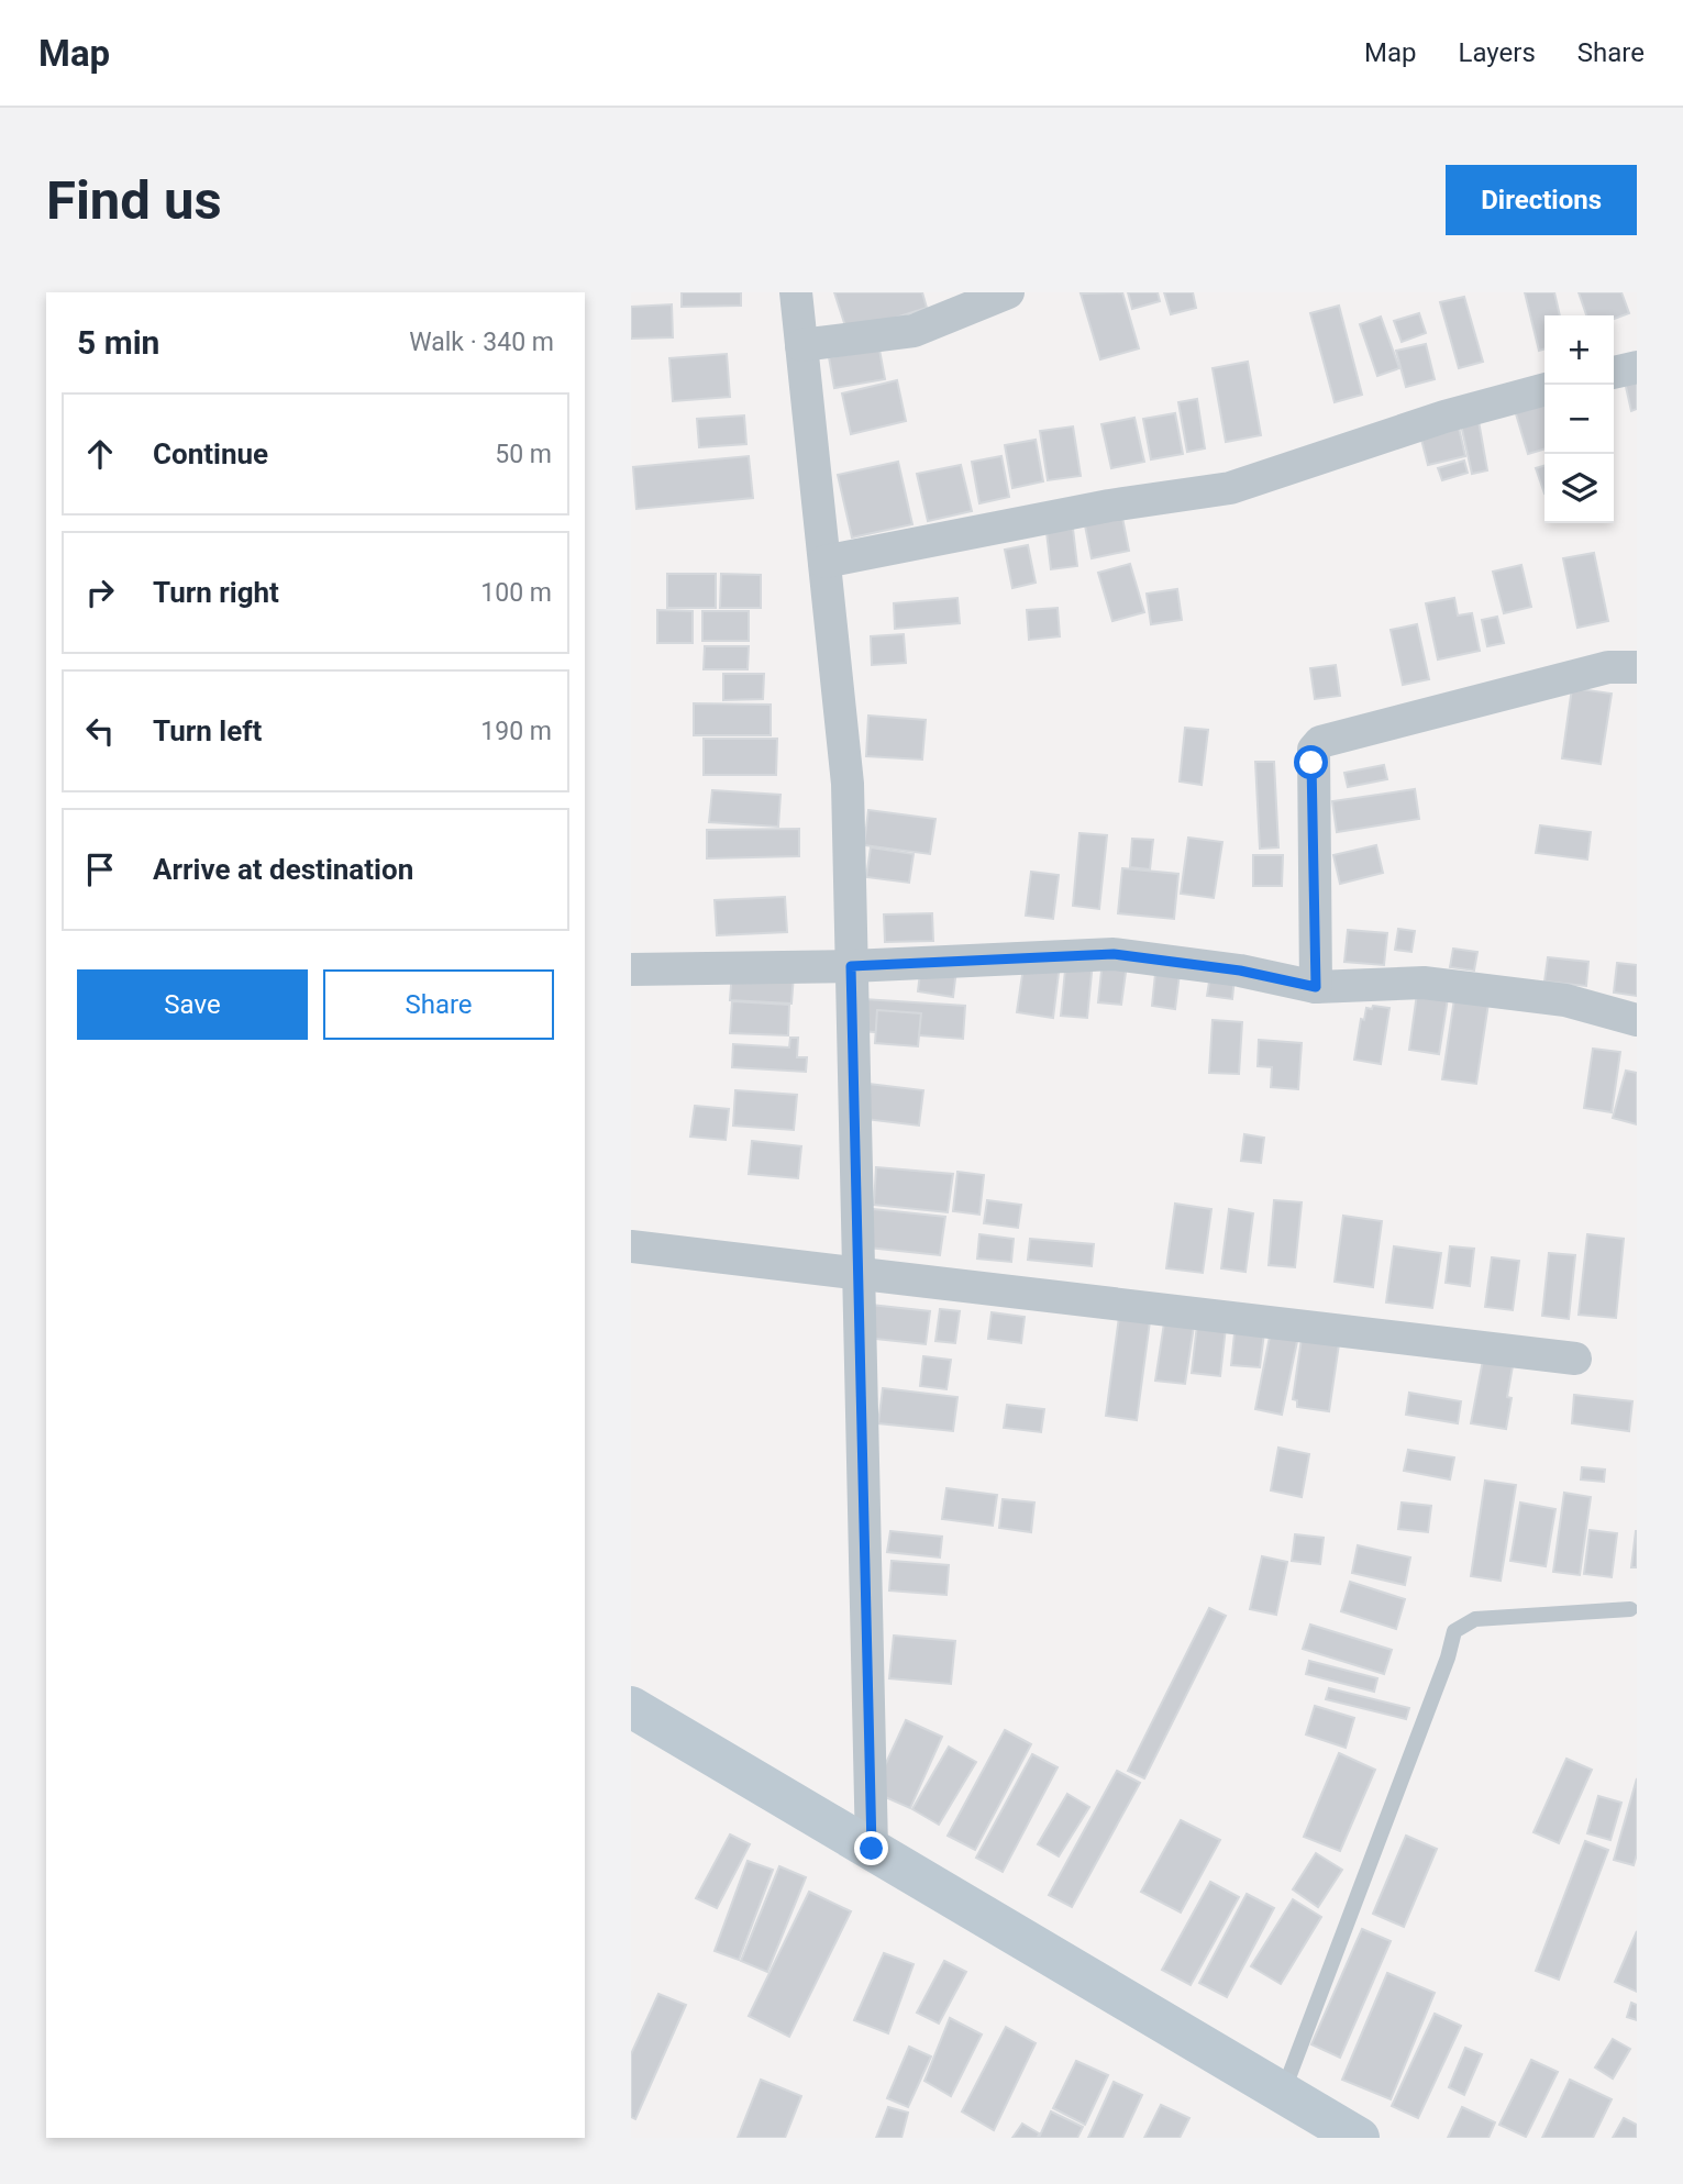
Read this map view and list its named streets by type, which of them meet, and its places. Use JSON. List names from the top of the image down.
{
  "page": {
    "header": "Map",
    "nav": ["Map", "Layers", "Share"],
    "buttons": [
      "Directions",
      ["Save", "Share"]
    ],
    "title": "Find us",
    "heading": ["5 min", "Walk · 340 m"],
    "map_buttons": ["+", "−"],
    "list": [
      ["Continue", "50 m"],
      ["Turn right", "100 m"],
      ["Turn left", "190 m"],
      "Arrive at destination"
    ]
  }
}
